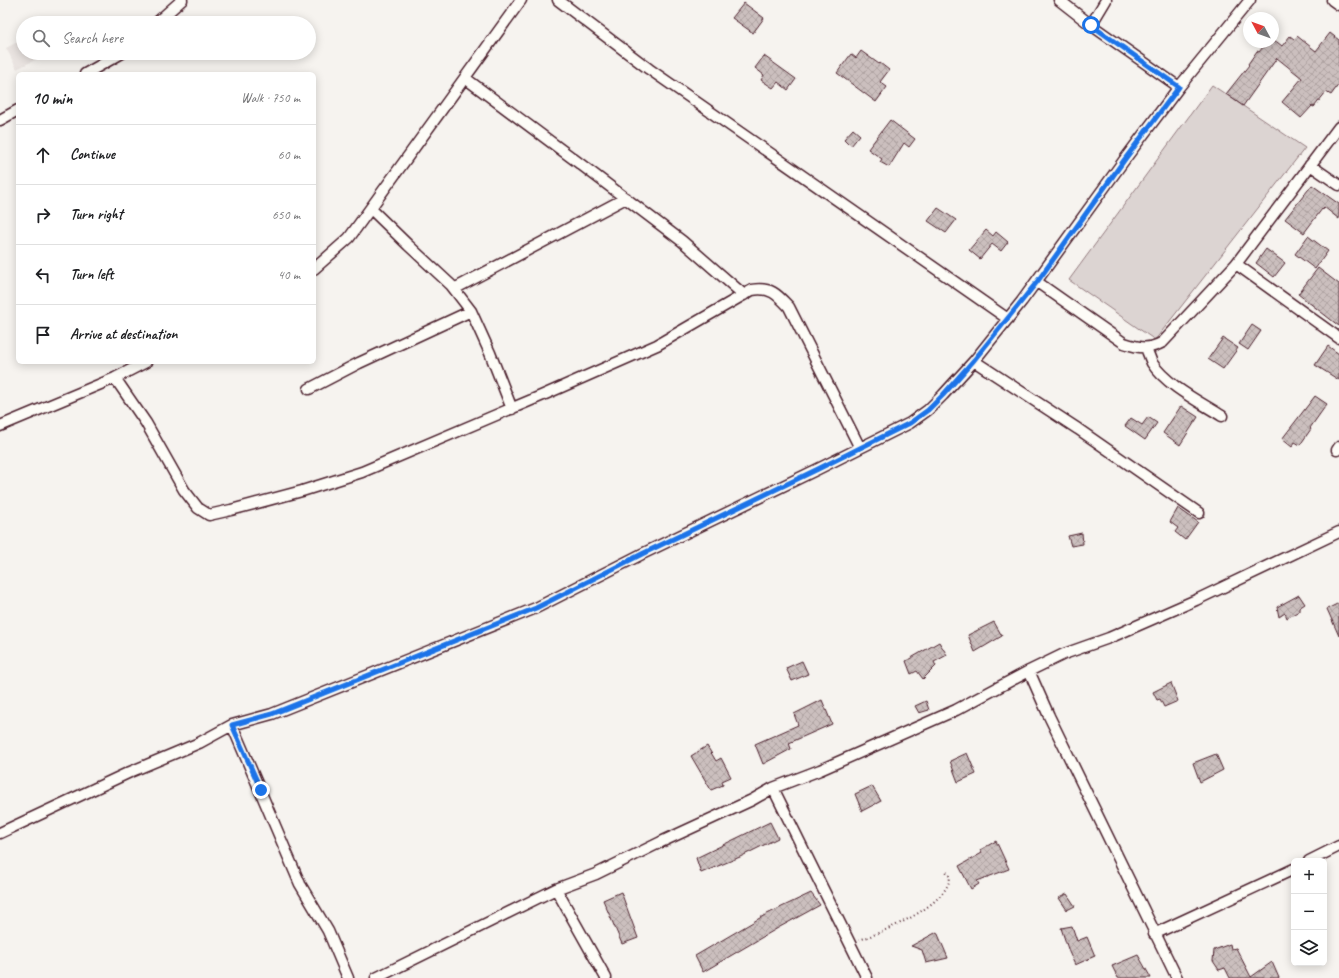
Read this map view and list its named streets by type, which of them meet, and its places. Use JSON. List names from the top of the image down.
{
  "north": "top left",
  "page": {
    "search": "Search here",
    "heading": ["10 min", "Walk · 750 m"],
    "list": [
      ["Continue", "60 m"],
      ["Turn right", "650 m"],
      ["Turn left", "40 m"],
      "Arrive at destination"
    ],
    "map_buttons": ["+", "−"]
  }
}
